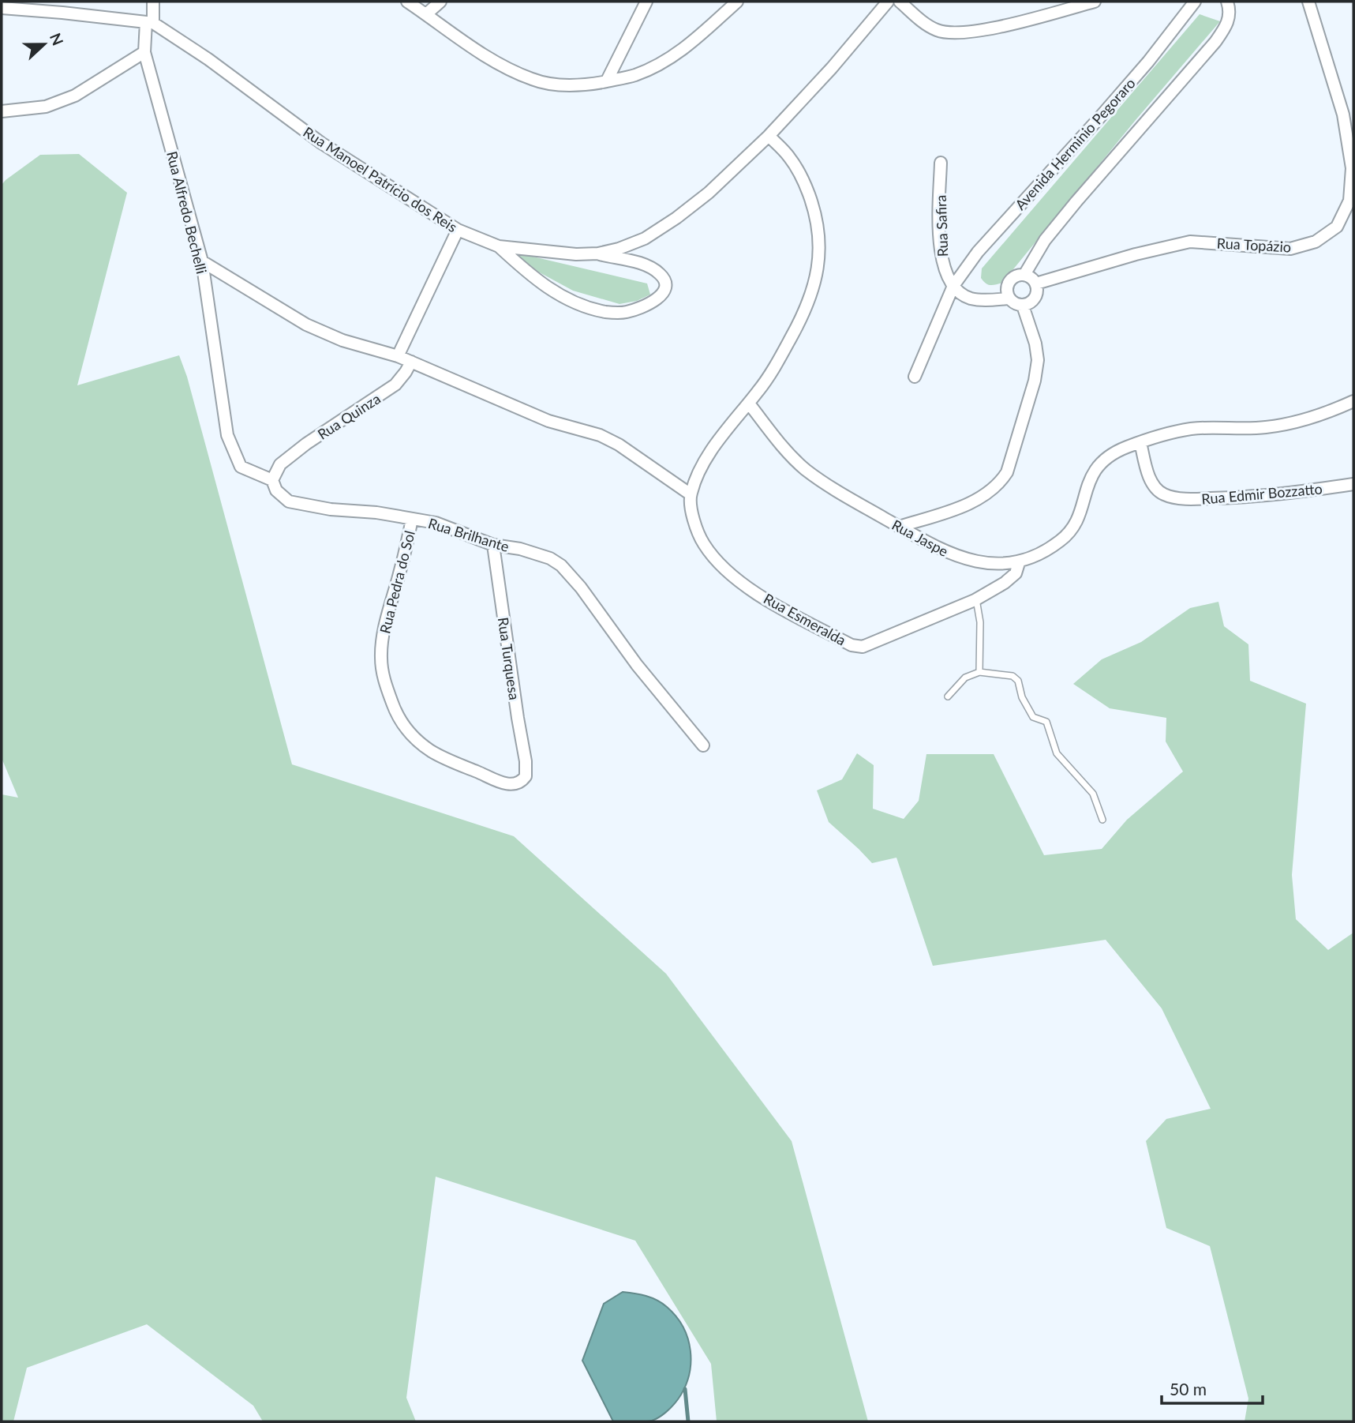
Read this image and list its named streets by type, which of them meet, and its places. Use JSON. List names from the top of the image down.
{
  "streets": {
    "street": [
      "Avenida Herminio Pegoraro",
      "Rua Manoel Patrício dos Reis",
      "Rua Alfredo Bechelli",
      "Rua Safira",
      "Rua Topázio",
      "Rua Quinza",
      "Rua Edmir Bozzatto",
      "Rua Brilhante",
      "Rua Jaspe",
      "Rua Pedra do Sol",
      "Rua Esmeralda",
      "Rua Turquesa"
    ]
  },
  "crossings": [
    ["Avenida Herminio Pegoraro", "Rua Safira"],
    ["Rua Manoel Patrício dos Reis", "Rua Alfredo Bechelli"],
    ["Rua Alfredo Bechelli", "Rua Quinza"],
    ["Rua Alfredo Bechelli", "Rua Brilhante"],
    ["Rua Quinza", "Rua Brilhante"],
    ["Rua Edmir Bozzatto", "Rua Jaspe"],
    ["Rua Brilhante", "Rua Pedra do Sol"],
    ["Rua Brilhante", "Rua Turquesa"],
    ["Rua Jaspe", "Rua Esmeralda"],
    ["Rua Pedra do Sol", "Rua Turquesa"]
  ],
  "scale_bar": "50 m",
  "north": "right"
}
